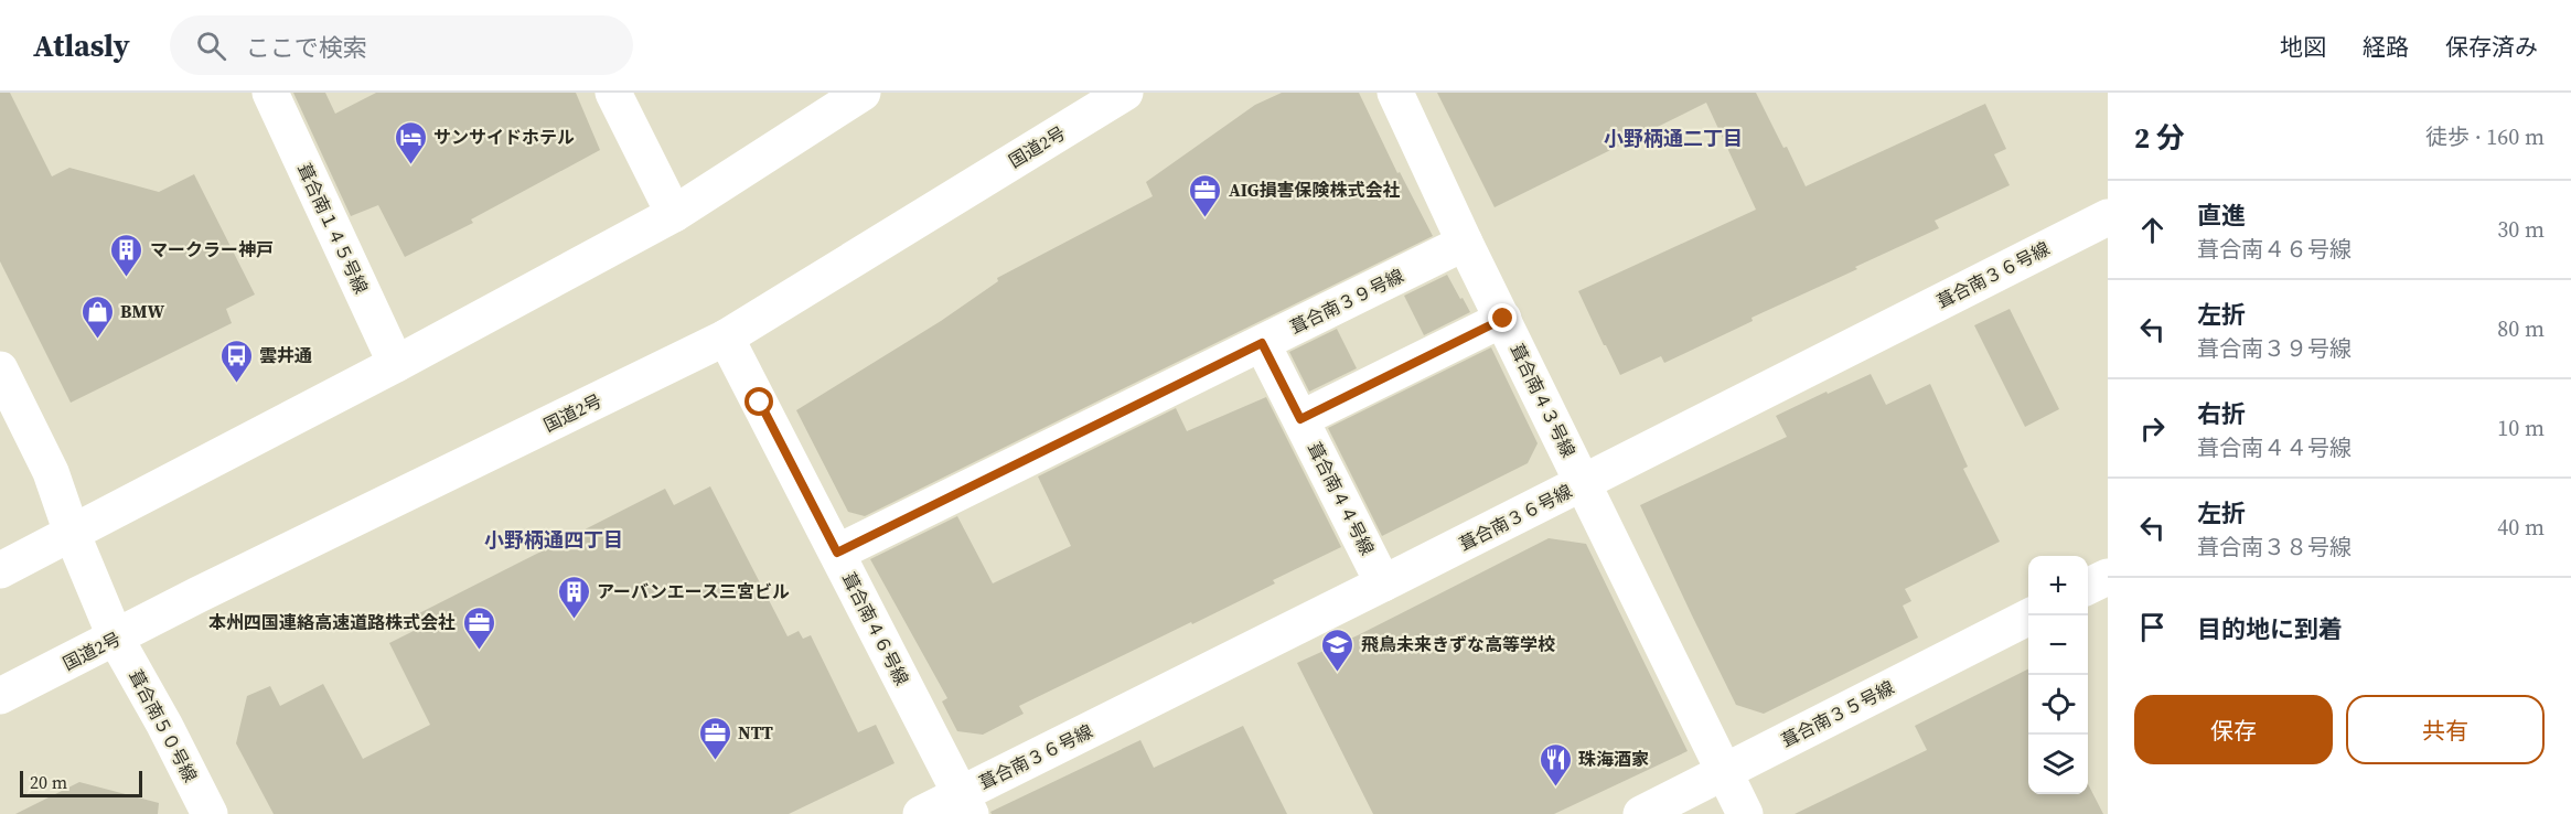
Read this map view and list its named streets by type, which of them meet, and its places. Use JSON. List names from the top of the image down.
{
  "streets": {
    "main road": [
      "国道2号",
      "葺合南１４５号線",
      "葺合南３６号線",
      "葺合南３９号線",
      "葺合南４３号線",
      "葺合南４４号線",
      "葺合南４６号線",
      "葺合南３５号線",
      "葺合南５０号線"
    ]
  },
  "crossings": [
    ["国道2号", "葺合南４６号線"],
    ["国道2号", "葺合南５０号線"],
    ["葺合南３６号線", "葺合南４３号線"],
    ["葺合南３６号線", "葺合南４４号線"],
    ["葺合南３６号線", "葺合南４６号線"],
    ["葺合南３９号線", "葺合南４３号線"],
    ["葺合南３９号線", "葺合南４４号線"],
    ["葺合南３９号線", "葺合南４６号線"],
    ["葺合南４３号線", "葺合南３５号線"]
  ],
  "districts": ["小野柄通二丁目", "小野柄通四丁目"],
  "places": {
    "hotel": ["サンサイドホテル"],
    "office": ["AIG損害保険株式会社", "本州四国連絡高速道路株式会社", "NTT"],
    "building": ["マークラー神戸", "アーバンエース三宮ビル"],
    "shop": ["BMW"],
    "bus stop": ["雲井通"],
    "school or university": ["飛鳥未来きずな高等学校"],
    "restaurant": ["珠海酒家"]
  },
  "scale_bar": "20 m",
  "page": {
    "header": "Atlasly",
    "search": "ここで検索",
    "nav": ["地図", "経路", "保存済み"],
    "heading": ["2 分", "徒歩 · 160 m"],
    "list": [
      ["直進", "葺合南４６号線", "30 m"],
      ["左折", "葺合南３９号線", "80 m"],
      ["右折", "葺合南４４号線", "10 m"],
      ["左折", "葺合南３８号線", "40 m"],
      "目的地に到着"
    ],
    "map_buttons": ["+", "−"],
    "buttons": ["保存", "共有"],
    "scale": "20 m"
  }
}
